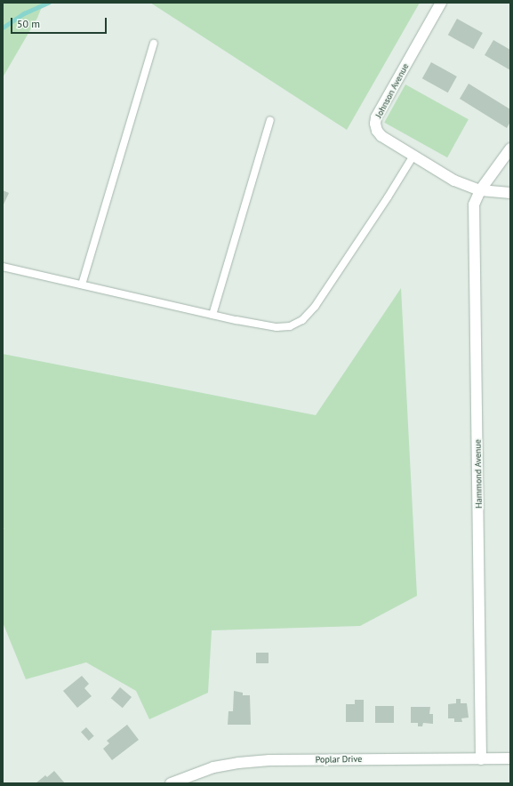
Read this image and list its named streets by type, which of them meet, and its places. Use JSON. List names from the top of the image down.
{
  "streets": {
    "street": ["Johnson Avenue", "Hammond Avenue", "Poplar Drive"]
  },
  "crossings": [
    ["Johnson Avenue", "Hammond Avenue"],
    ["Hammond Avenue", "Poplar Drive"]
  ],
  "scale_bar": "50 m"
}
